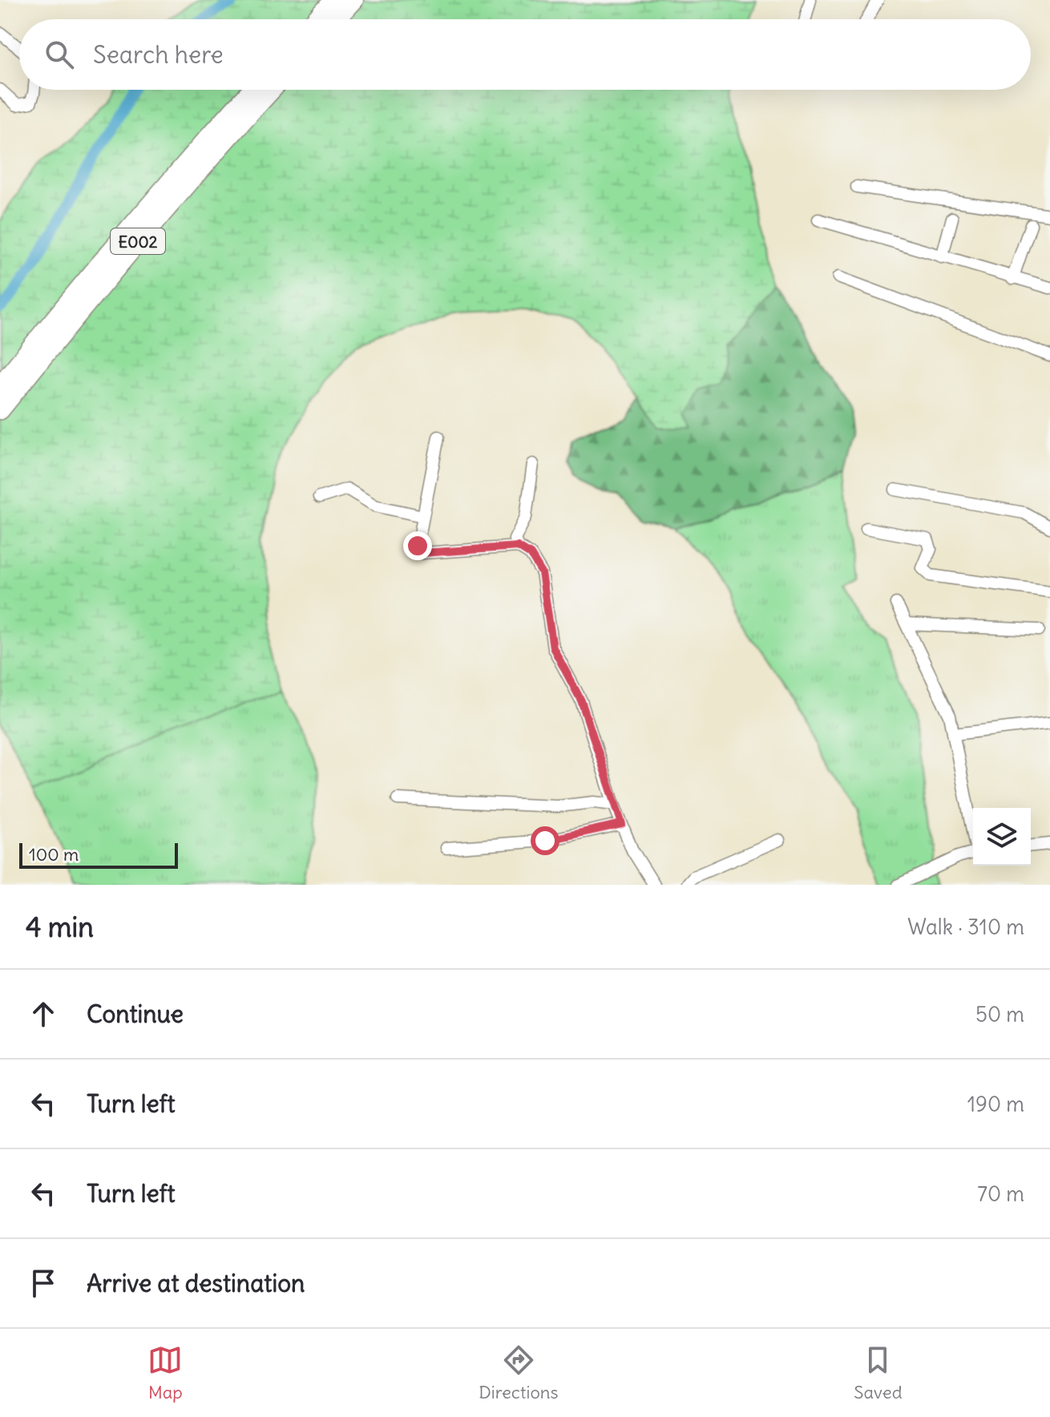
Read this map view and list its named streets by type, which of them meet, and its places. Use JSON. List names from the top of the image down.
{
  "streets": {
    "highway": ["E002"]
  },
  "scale_bar": "100 m",
  "page": {
    "search": "Search here",
    "scale": "100 m",
    "heading": ["4 min", "Walk · 310 m"],
    "list": [
      ["Continue", "50 m"],
      ["Turn left", "190 m"],
      ["Turn left", "70 m"],
      "Arrive at destination"
    ],
    "nav": ["Map", "Directions", "Saved"]
  }
}
